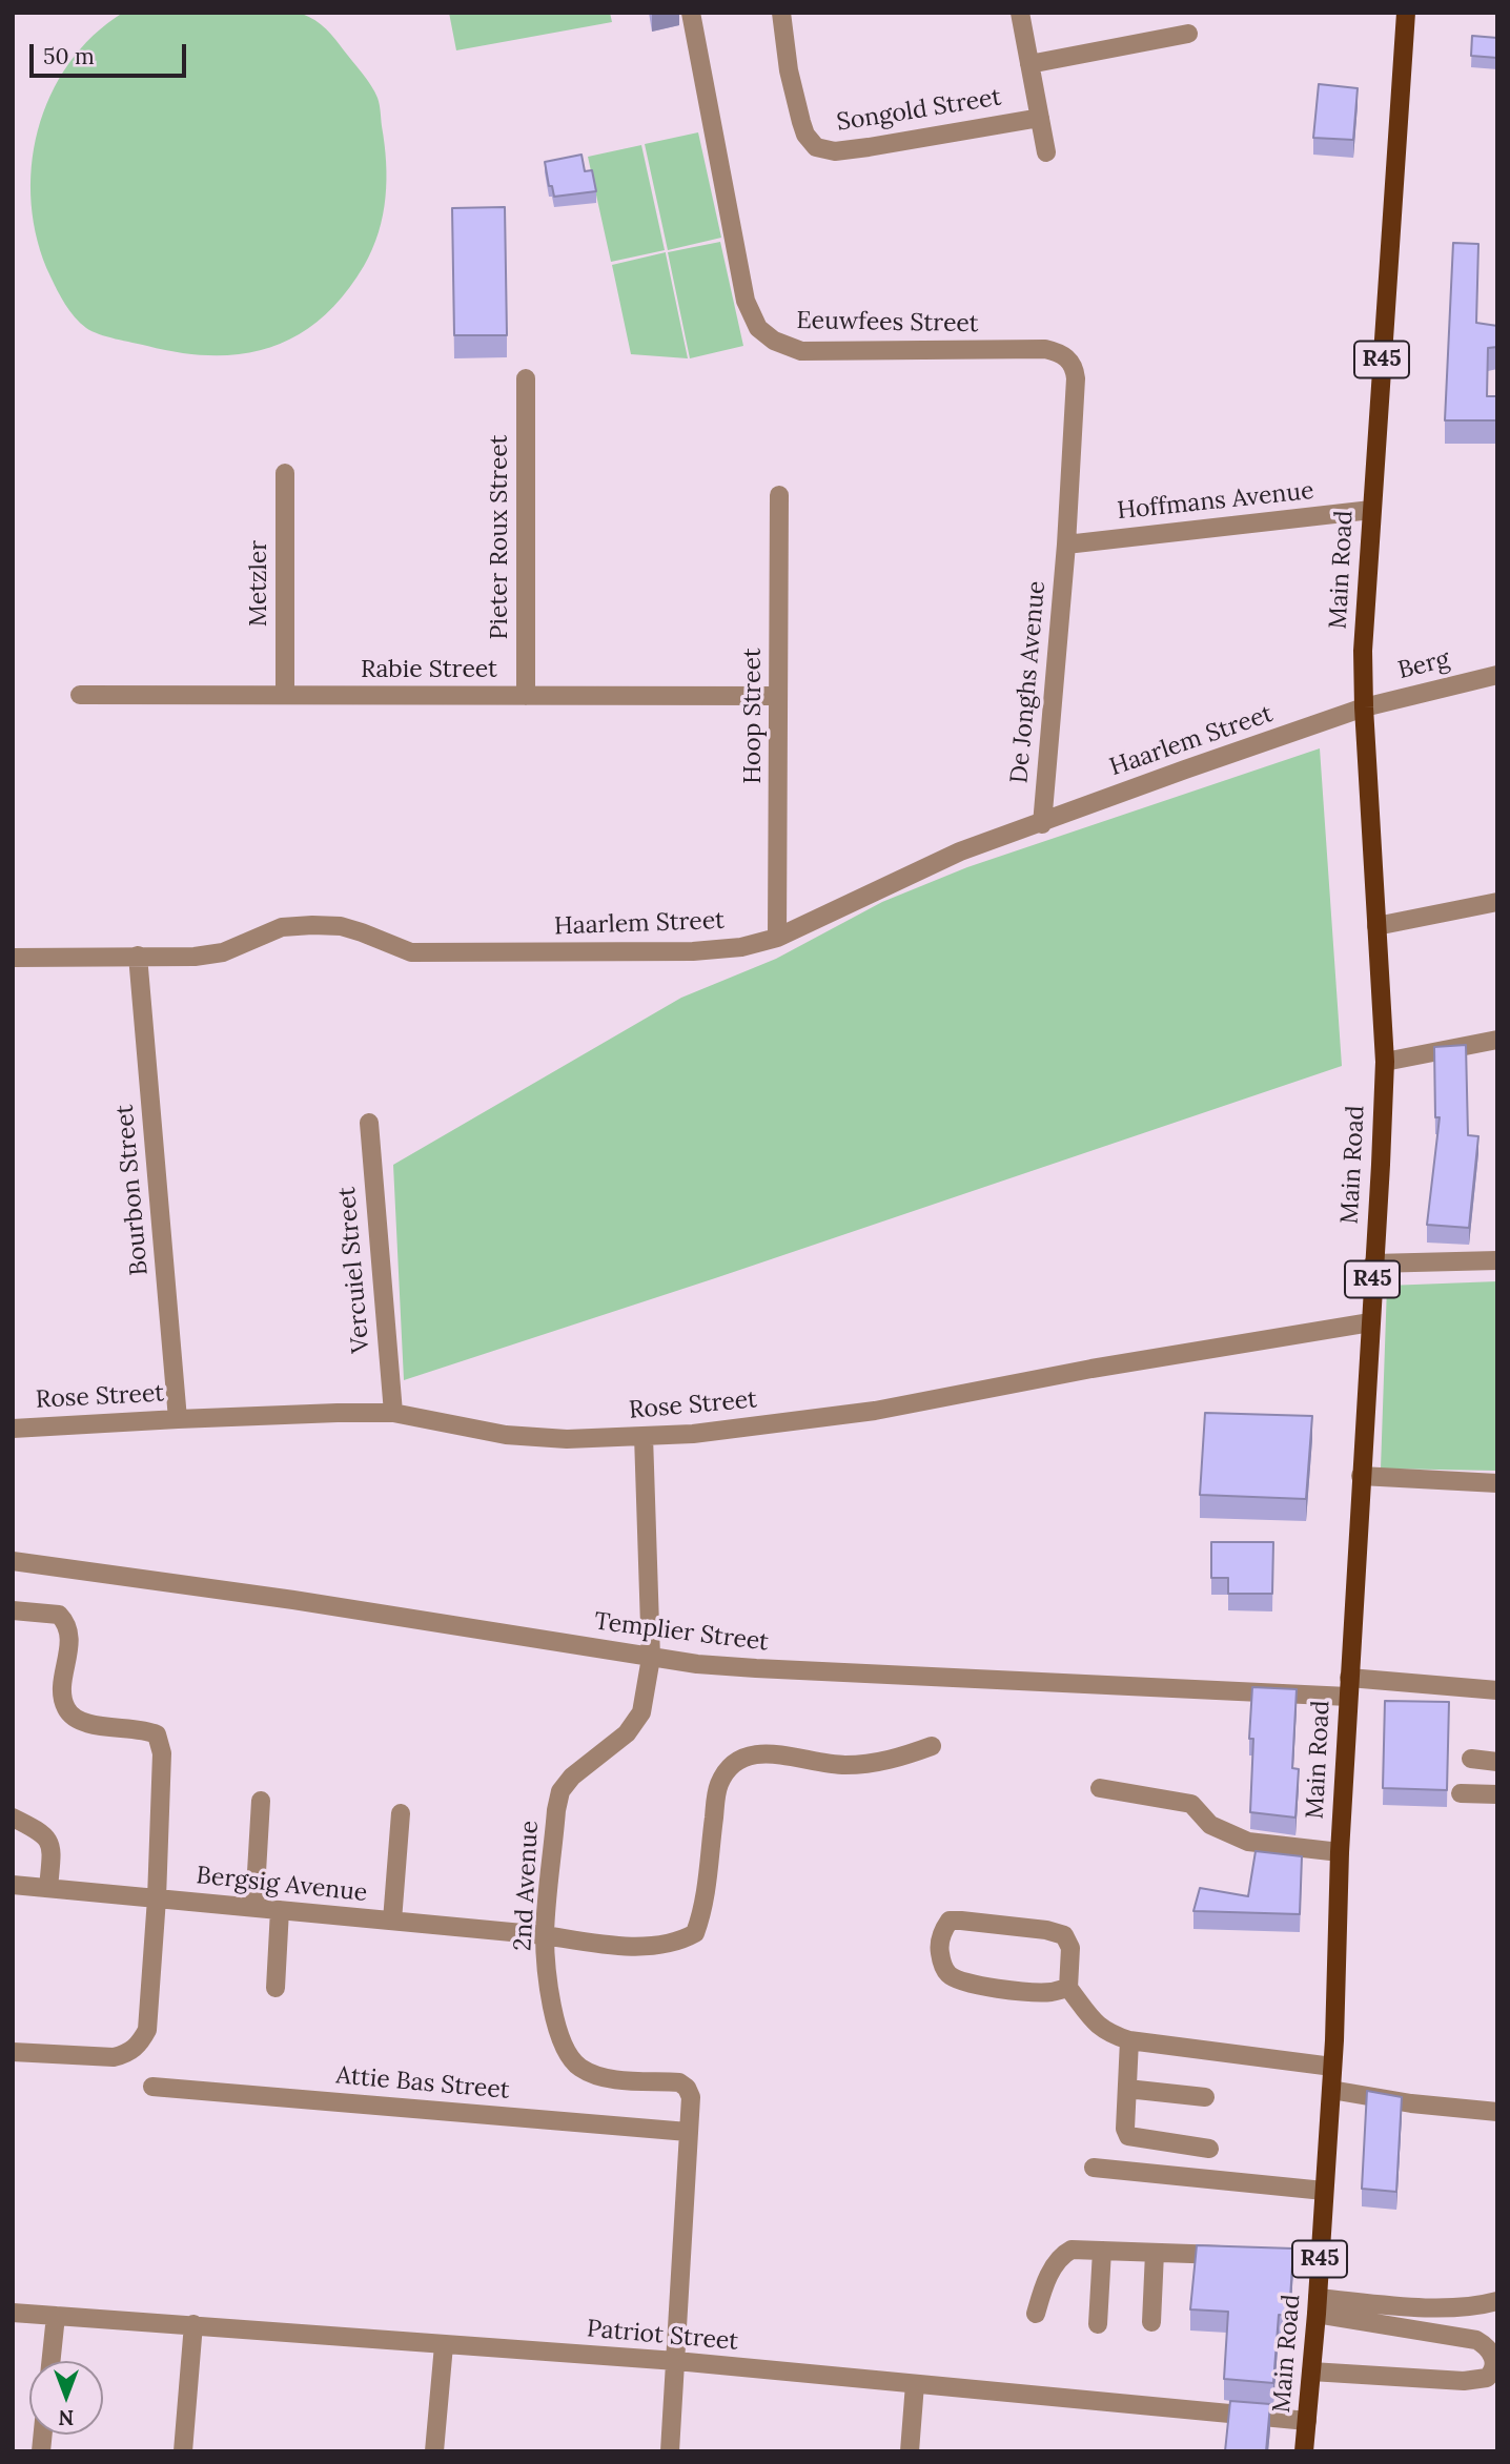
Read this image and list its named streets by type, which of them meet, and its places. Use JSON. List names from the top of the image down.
{
  "streets": {
    "main road": ["R45", "Main Road"],
    "street": [
      "Songold Street",
      "Eeuwfees Street",
      "Hoffmans Avenue",
      "Pieter Roux Street",
      "Metzler",
      "Berg",
      "Rabie Street",
      "De Jonghs Avenue",
      "Hoop Street",
      "Haarlem Street",
      "Bourbon Street",
      "Vercuiel Street",
      "Rose Street",
      "Templier Street",
      "Bergsig Avenue",
      "2nd Avenue",
      "Attie Bas Street",
      "Patriot Street"
    ]
  },
  "crossings": [
    ["Eeuwfees Street", "Hoffmans Avenue"],
    ["Eeuwfees Street", "De Jonghs Avenue"],
    ["Hoffmans Avenue", "Main Road"],
    ["Hoffmans Avenue", "De Jonghs Avenue"],
    ["Pieter Roux Street", "Rabie Street"],
    ["Main Road", "Berg"],
    ["Main Road", "Haarlem Street"],
    ["Main Road", "Rose Street"],
    ["Main Road", "Templier Street"],
    ["Main Road", "Patriot Street"],
    ["Metzler", "Rabie Street"],
    ["Berg", "Haarlem Street"],
    ["Rabie Street", "Hoop Street"],
    ["De Jonghs Avenue", "Haarlem Street"],
    ["Hoop Street", "Haarlem Street"],
    ["Haarlem Street", "Bourbon Street"],
    ["Bourbon Street", "Rose Street"],
    ["Vercuiel Street", "Rose Street"],
    ["Rose Street", "2nd Avenue"],
    ["Templier Street", "2nd Avenue"],
    ["Bergsig Avenue", "2nd Avenue"],
    ["2nd Avenue", "Attie Bas Street"],
    ["2nd Avenue", "Patriot Street"]
  ],
  "scale_bar": "50 m",
  "north": "bottom"
}
